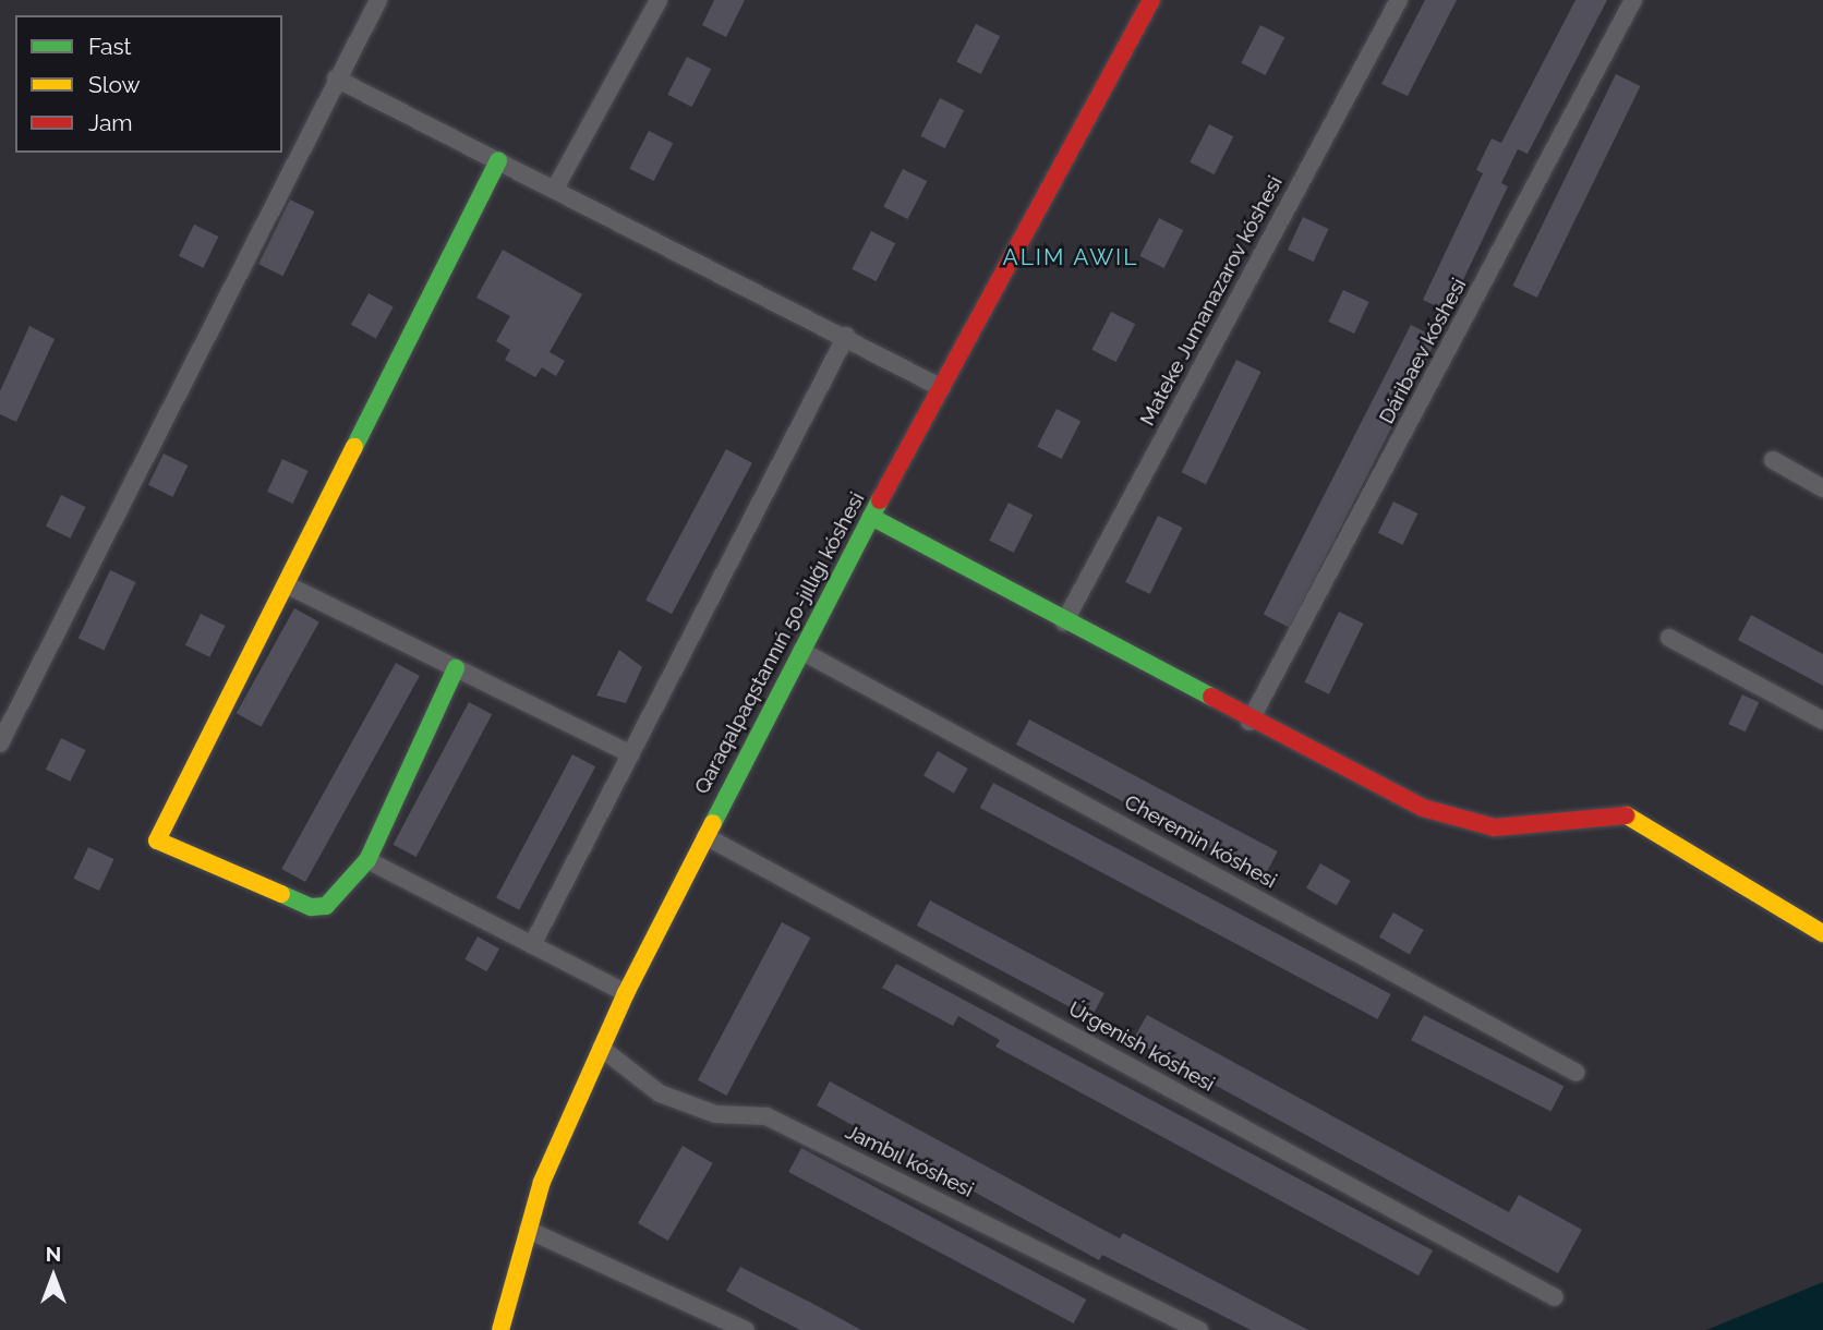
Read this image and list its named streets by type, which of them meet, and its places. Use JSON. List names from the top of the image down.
{
  "streets": {
    "street": [
      "Mateke Jumanazarov kóshesi",
      "Dáribaev kóshesi",
      "Qaraqalpaqstannıń 50-jıllıǵı kóshesi",
      "Cheremin kóshesi",
      "Úrgenish kóshesi",
      "Jambıl kóshesi"
    ]
  },
  "crossings": [
    ["Qaraqalpaqstannıń 50-jıllıǵı kóshesi", "Cheremin kóshesi"],
    ["Qaraqalpaqstannıń 50-jıllıǵı kóshesi", "Úrgenish kóshesi"],
    ["Qaraqalpaqstannıń 50-jıllıǵı kóshesi", "Jambıl kóshesi"]
  ],
  "districts": ["ALIM AWIL"],
  "legend": ["Fast", "Slow", "Jam"],
  "north": "top"
}
